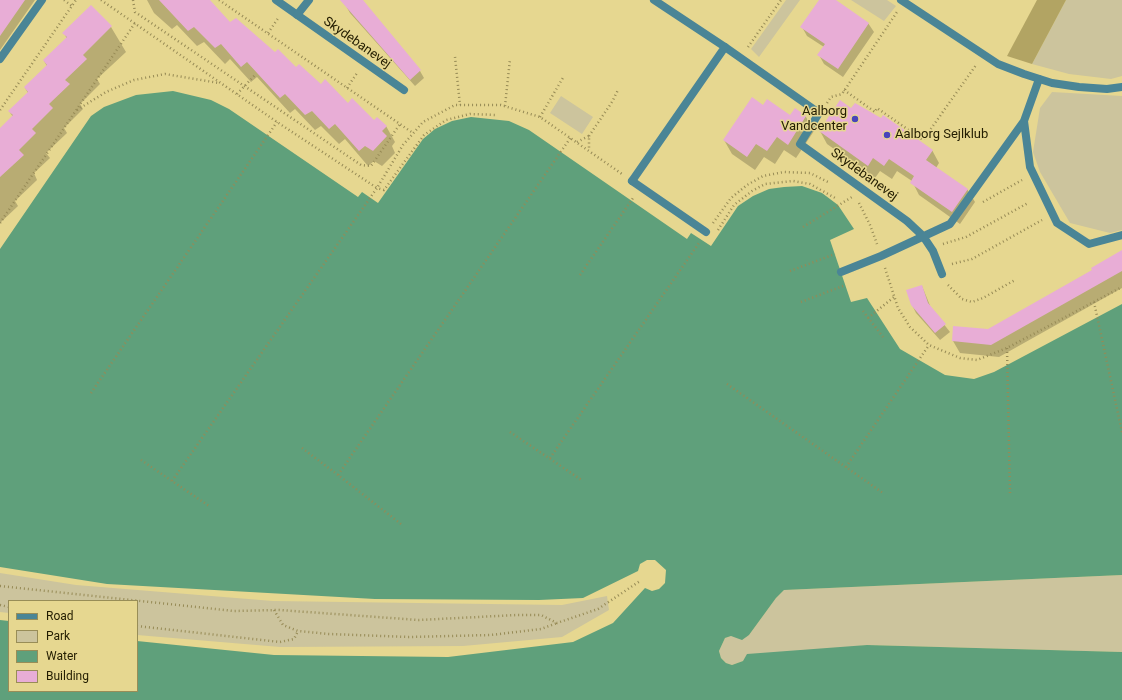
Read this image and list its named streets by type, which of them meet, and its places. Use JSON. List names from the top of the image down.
{
  "streets": {
    "street": ["Skydebanevej"]
  },
  "places": ["Aalborg Vandcenter", "Aalborg Sejlklub"],
  "legend": [
    "Road",
    "Park",
    "Water",
    "Building"
  ]
}
